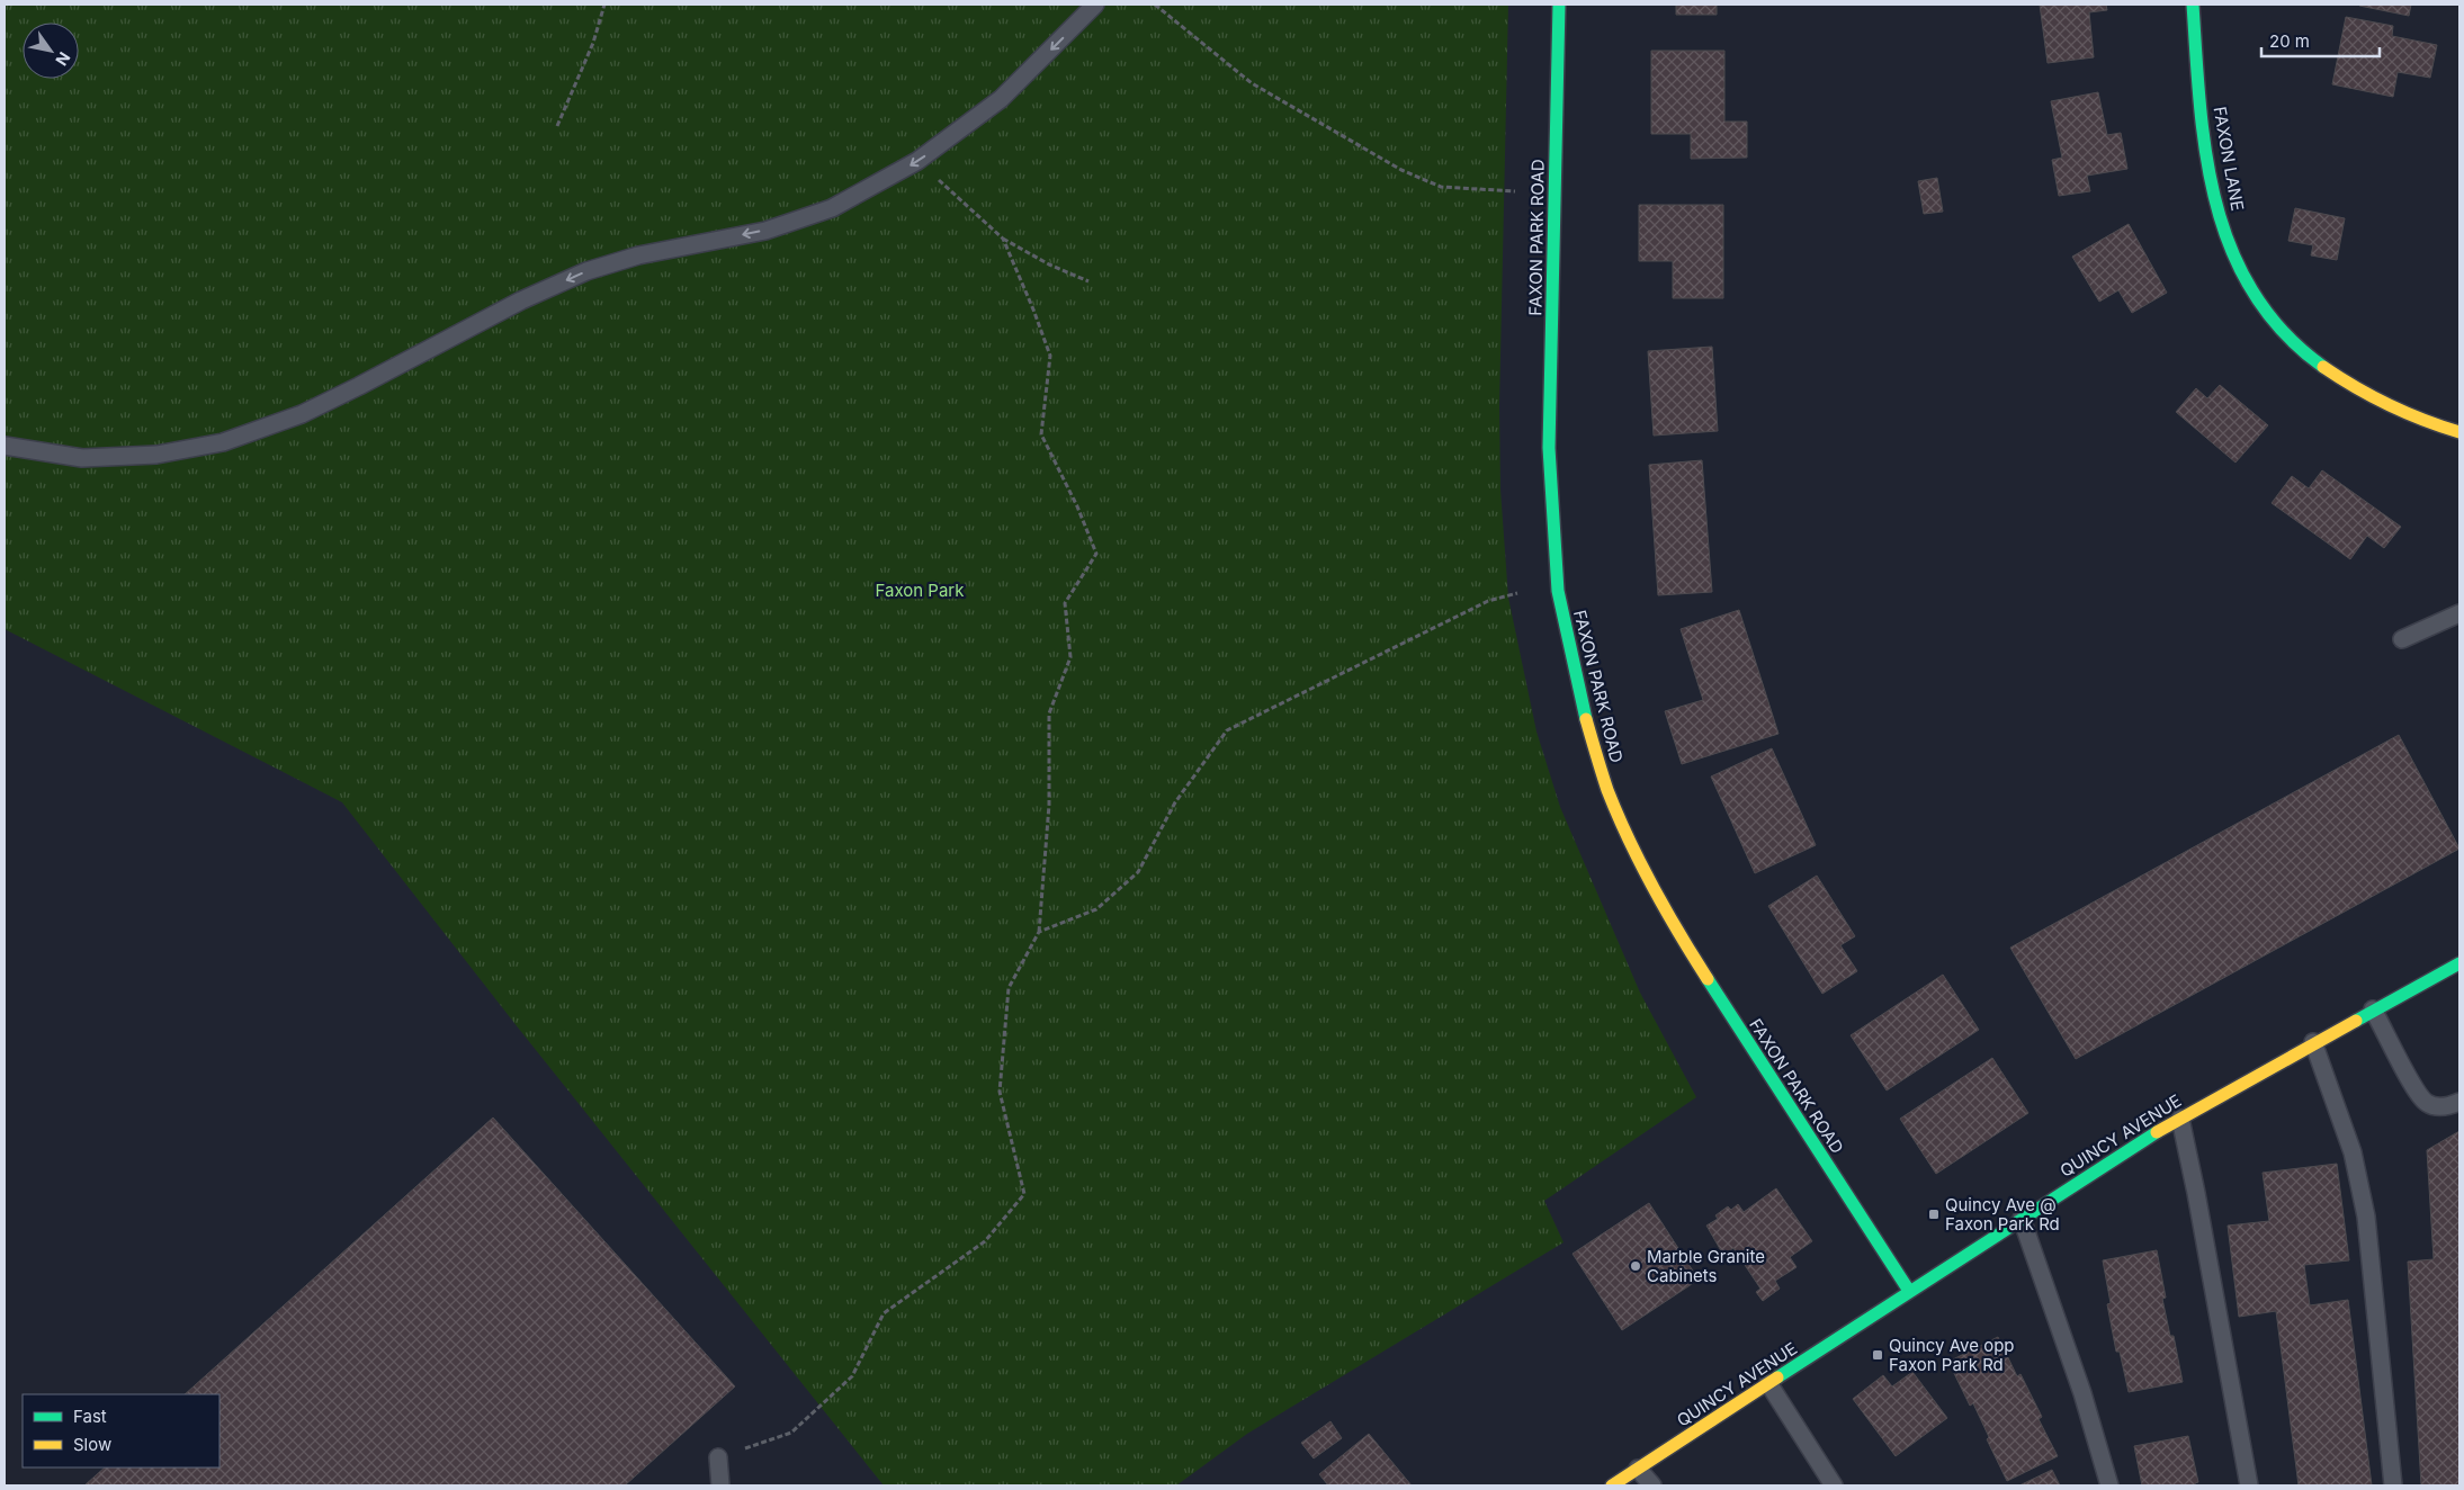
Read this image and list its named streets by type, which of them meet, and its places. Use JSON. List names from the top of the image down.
{
  "streets": {
    "street": ["FAXON LANE", "FAXON PARK ROAD", "QUINCY AVENUE"]
  },
  "crossings": [
    ["FAXON PARK ROAD", "QUINCY AVENUE"]
  ],
  "parks": ["Faxon Park"],
  "places": {
    "transit": ["Quincy Ave @ Faxon Park Rd", "Quincy Ave opp Faxon Park Rd"],
    "other": ["Marble Granite Cabinets"]
  },
  "legend": ["Fast", "Slow"],
  "scale_bar": "20 m",
  "north": "bottom right"
}
